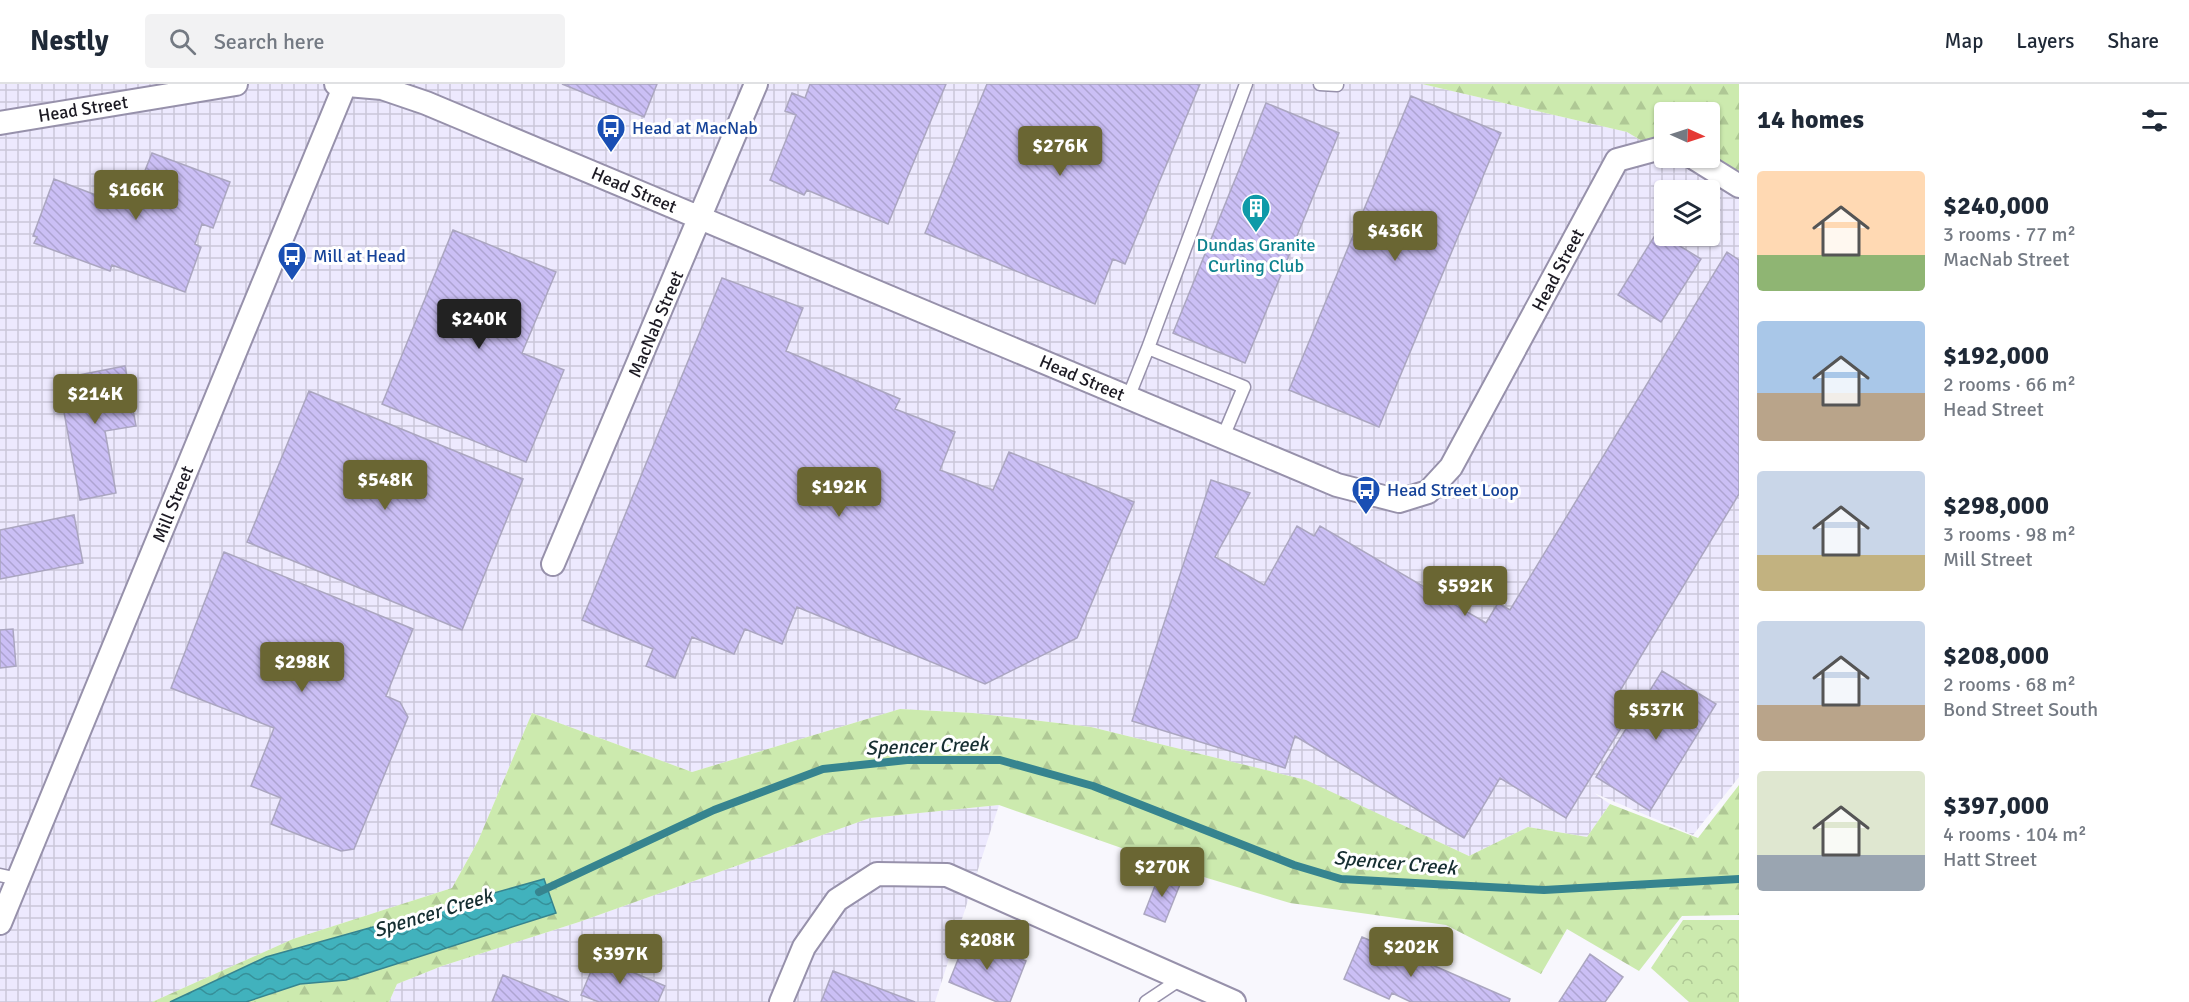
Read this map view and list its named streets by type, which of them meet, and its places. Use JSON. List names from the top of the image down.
{
  "streets": {
    "street": ["Head Street", "MacNab Street", "Mill Street"]
  },
  "crossings": [
    ["Head Street", "MacNab Street"],
    ["Head Street", "Mill Street"]
  ],
  "water": ["Spencer Creek"],
  "places": {
    "bus stop": ["Head at MacNab", "Mill at Head", "Head Street Loop"],
    "building": ["Dundas Granite Curling Club"]
  },
  "north": "right",
  "page": {
    "header": "Nestly",
    "search": "Search here",
    "nav": ["Map", "Layers", "Share"],
    "heading": "14 homes",
    "price": [
      "$276K",
      "$166K",
      "$436K",
      "$240K",
      "$214K",
      "$548K",
      "$192K",
      "$592K",
      "$298K",
      "$537K",
      "$270K",
      "$208K",
      "$202K",
      "$397K"
    ],
    "list": [
      {
        "name": "$240,000",
        "note": "3 rooms · 77 m² · MacNab Street"
      },
      {
        "name": "$192,000",
        "note": "2 rooms · 66 m² · Head Street"
      },
      {
        "name": "$298,000",
        "note": "3 rooms · 98 m² · Mill Street"
      },
      {
        "name": "$208,000",
        "note": "2 rooms · 68 m² · Bond Street South"
      },
      {
        "name": "$397,000",
        "note": "4 rooms · 104 m² · Hatt Street"
      }
    ]
  }
}
